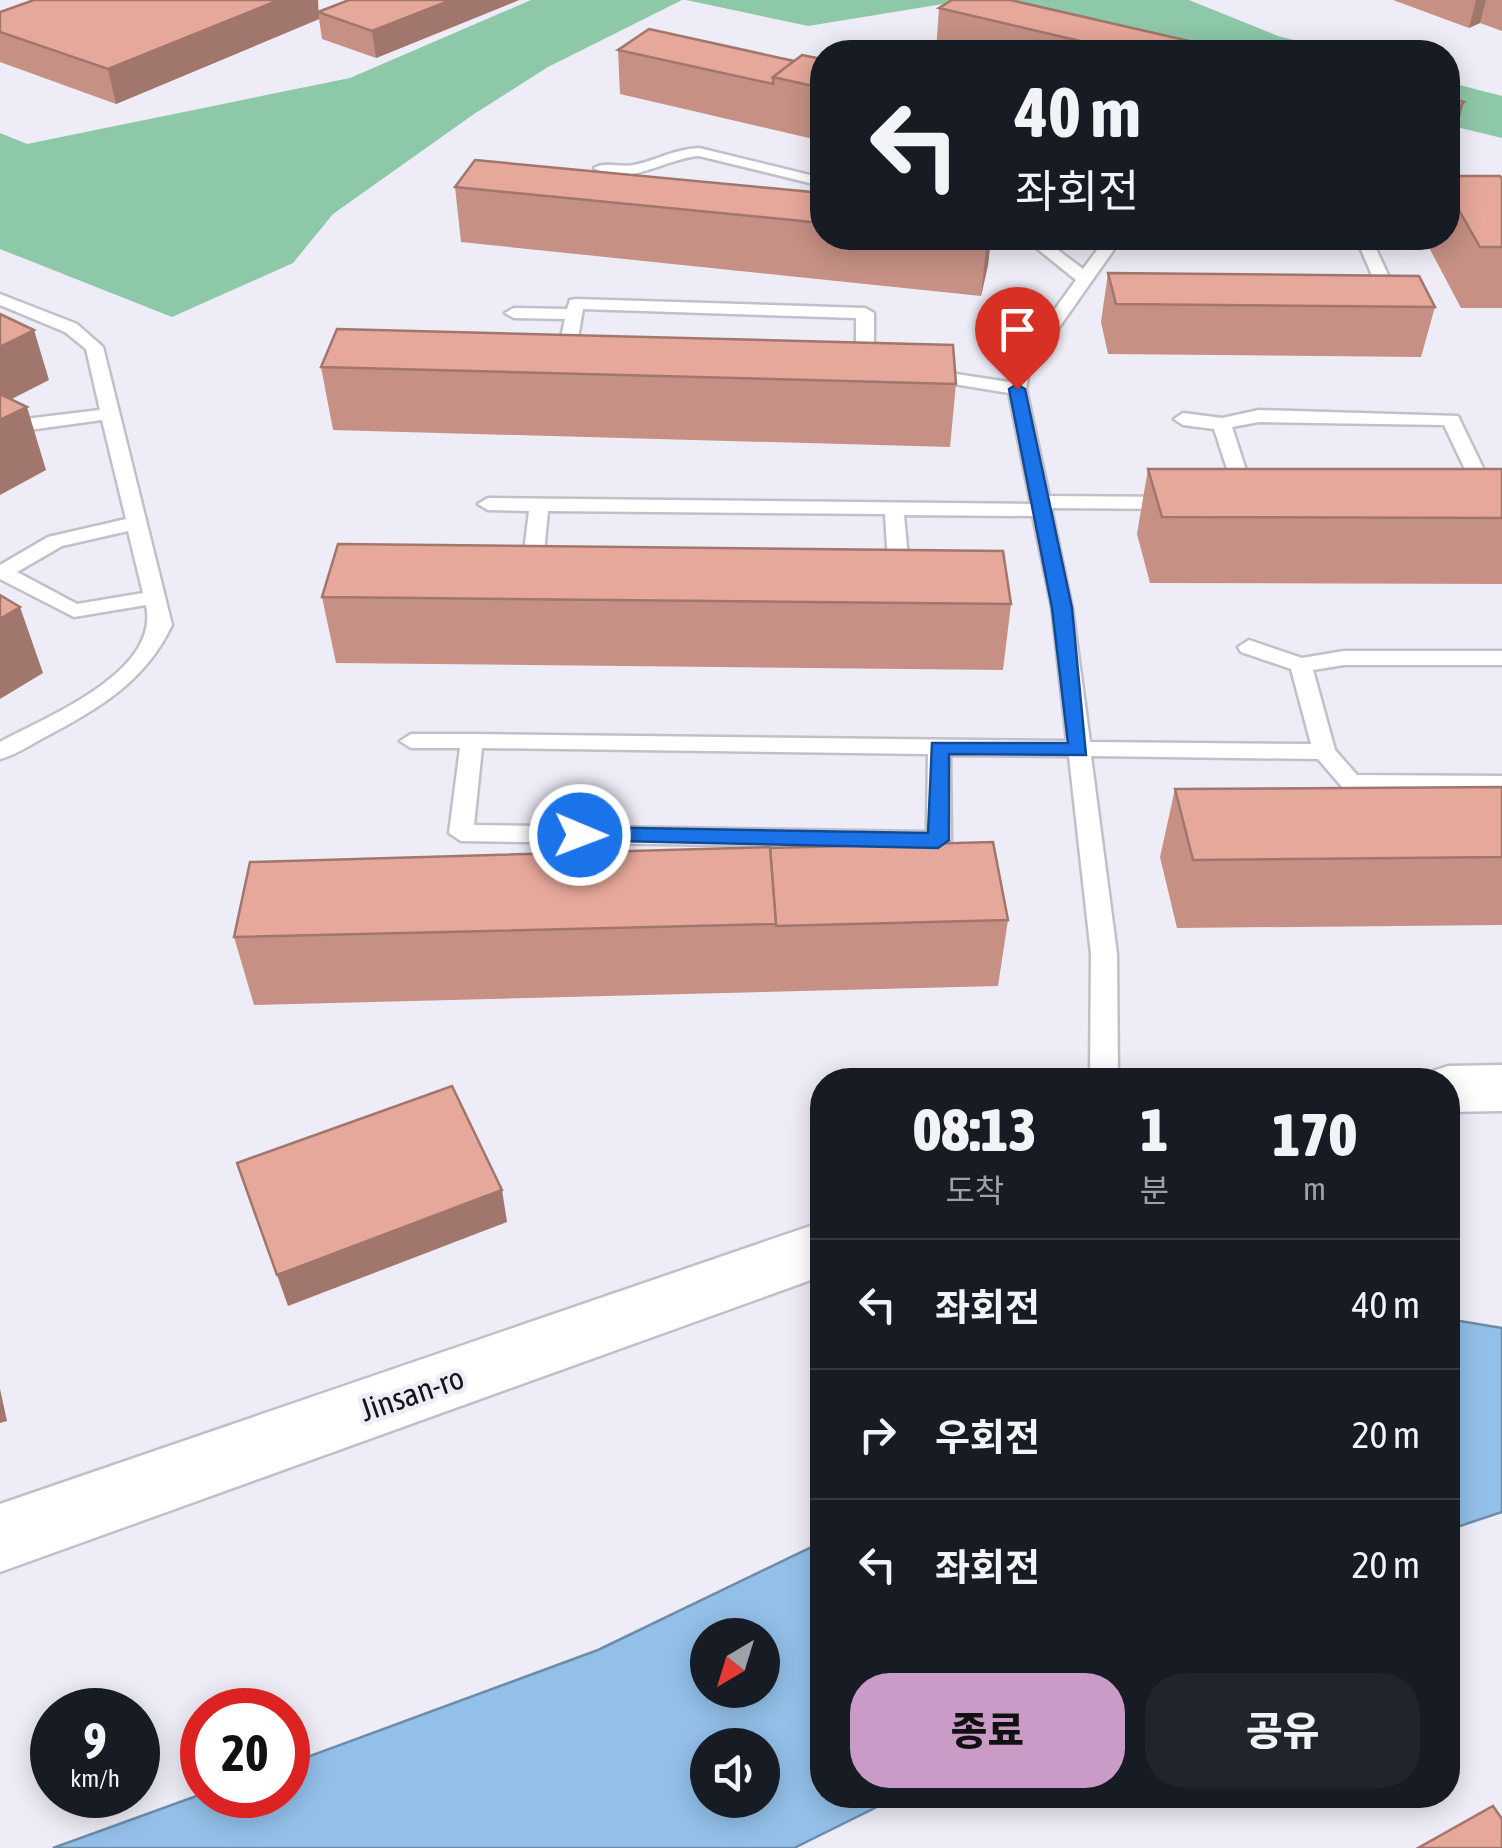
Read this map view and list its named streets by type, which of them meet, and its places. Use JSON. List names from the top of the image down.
{
  "streets": {
    "street": ["Jinsan-ro"]
  },
  "north": "bottom left",
  "page": {
    "turn": ["40 m", "좌회전"],
    "eta": [
      "08:13",
      "도착",
      "1",
      "분",
      "170",
      "m"
    ],
    "list": [
      {
        "name": "좌회전",
        "value": "40 m"
      },
      {
        "name": "우회전",
        "value": "20 m"
      },
      {
        "name": "좌회전",
        "value": "20 m"
      }
    ],
    "buttons": ["종료", "공유"],
    "speed": "9 km/h",
    "limit": "20"
  }
}
